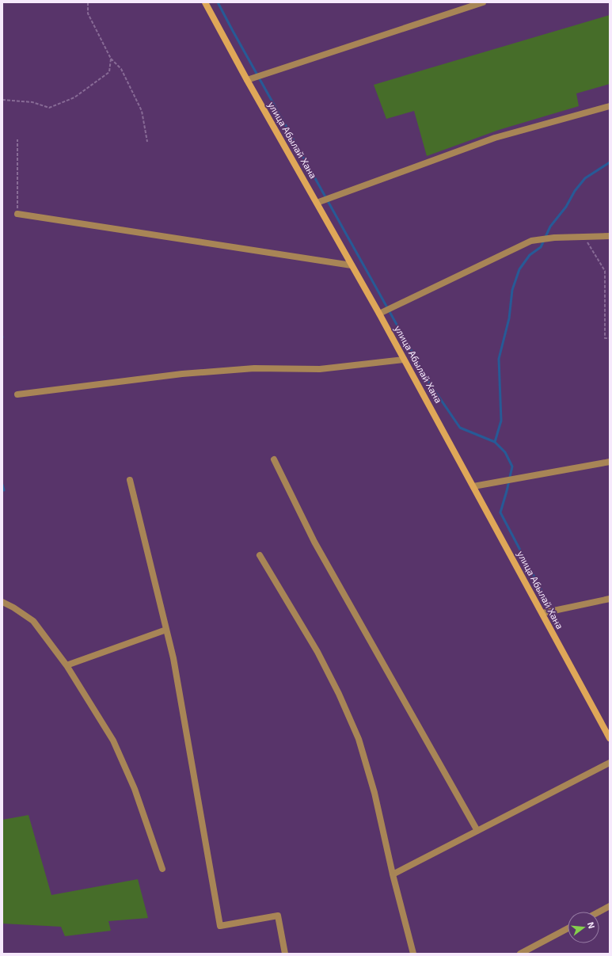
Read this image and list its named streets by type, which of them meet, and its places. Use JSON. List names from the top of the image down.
{
  "streets": {
    "main road": ["улица Абылай Хана"]
  },
  "north": "right"
}
